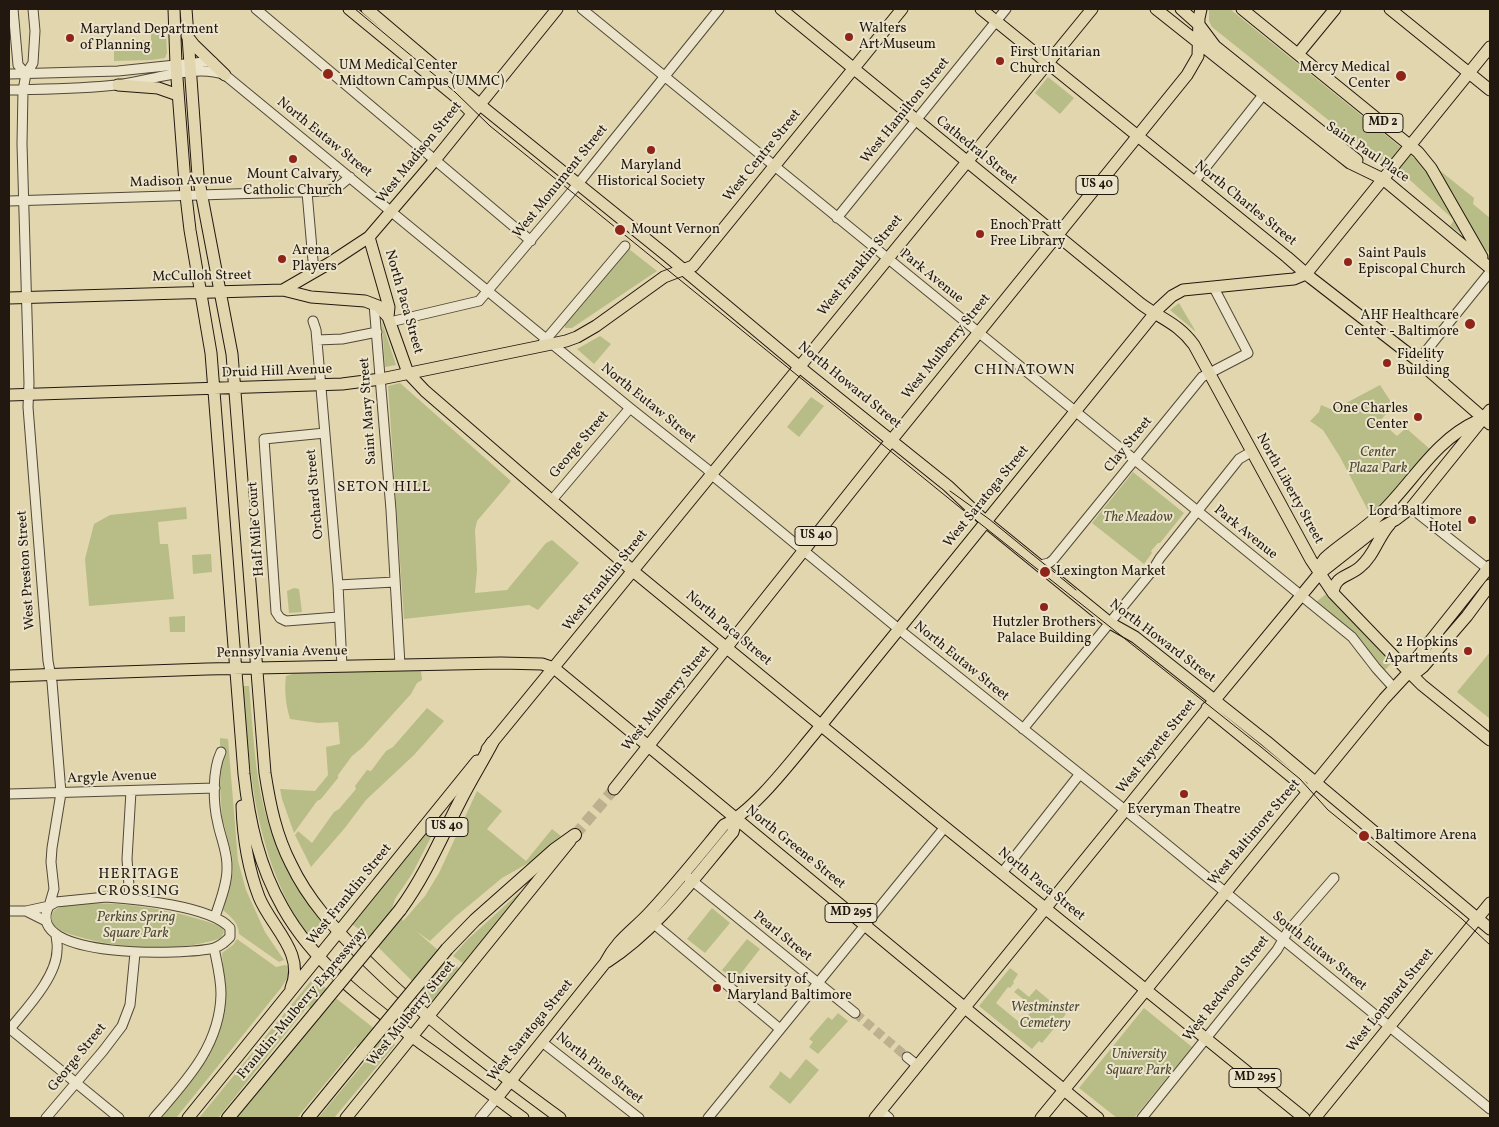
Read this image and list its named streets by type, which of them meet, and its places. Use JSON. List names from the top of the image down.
{
  "streets": {
    "highway": ["US 40", "Franklin-Mulberry Expressway"],
    "main road": [
      "MD 2",
      "Cathedral Street",
      "West Madison Street",
      "Saint Paul Place",
      "West Centre Street",
      "North Charles Street",
      "West Franklin Street",
      "McCulloh Street",
      "North Paca Street",
      "West Mulberry Street",
      "Druid Hill Avenue",
      "North Howard Street",
      "North Liberty Street",
      "West Saratoga Street",
      "Pennsylvania Avenue",
      "West Fayette Street",
      "West Baltimore Street",
      "North Greene Street",
      "MD 295",
      "West Lombard Street"
    ],
    "street": [
      "West Hamilton Street",
      "North Eutaw Street",
      "Madison Avenue",
      "West Monument Street",
      "Park Avenue",
      "Saint Mary Street",
      "George Street",
      "Clay Street",
      "Orchard Street",
      "Half Mile Court",
      "West Preston Street",
      "Argyle Avenue",
      "Pearl Street",
      "South Eutaw Street",
      "West Redwood Street",
      "North Pine Street"
    ]
  },
  "crossings": [
    ["West Hamilton Street", "Cathedral Street"],
    ["West Hamilton Street", "North Charles Street"],
    ["West Hamilton Street", "Park Avenue"],
    ["MD 2", "Saint Paul Place"],
    ["North Eutaw Street", "West Madison Street"],
    ["North Eutaw Street", "West Centre Street"],
    ["North Eutaw Street", "Madison Avenue"],
    ["North Eutaw Street", "West Monument Street"],
    ["North Eutaw Street", "West Franklin Street"],
    ["North Eutaw Street", "West Mulberry Street"],
    ["North Eutaw Street", "Druid Hill Avenue"],
    ["North Eutaw Street", "George Street"],
    ["North Eutaw Street", "West Saratoga Street"],
    ["North Eutaw Street", "West Fayette Street"],
    ["North Eutaw Street", "West Baltimore Street"],
    ["North Eutaw Street", "South Eutaw Street"],
    ["Cathedral Street", "West Centre Street"],
    ["Cathedral Street", "West Franklin Street"],
    ["Cathedral Street", "West Mulberry Street"],
    ["Cathedral Street", "North Liberty Street"],
    ["Cathedral Street", "West Saratoga Street"],
    ["West Madison Street", "McCulloh Street"],
    ["West Madison Street", "North Paca Street"],
    ["West Madison Street", "North Howard Street"],
    ["Saint Paul Place", "US 40"],
    ["West Centre Street", "Park Avenue"],
    ["West Centre Street", "Druid Hill Avenue"],
    ["West Centre Street", "North Howard Street"],
    ["Madison Avenue", "West Preston Street"],
    ["West Monument Street", "Park Avenue"],
    ["West Monument Street", "North Paca Street"],
    ["West Monument Street", "North Howard Street"],
    ["US 40", "North Charles Street"],
    ["US 40", "West Franklin Street"],
    ["US 40", "West Mulberry Street"],
    ["North Charles Street", "West Franklin Street"],
    ["North Charles Street", "West Mulberry Street"],
    ["North Charles Street", "West Saratoga Street"],
    ["North Charles Street", "West Fayette Street"],
    ["West Franklin Street", "Park Avenue"],
    ["West Franklin Street", "North Paca Street"],
    ["West Franklin Street", "North Howard Street"],
    ["West Franklin Street", "Pennsylvania Avenue"],
    ["West Franklin Street", "North Greene Street"],
    ["West Franklin Street", "Franklin-Mulberry Expressway"],
    ["McCulloh Street", "Saint Mary Street"],
    ["McCulloh Street", "West Preston Street"],
    ["Park Avenue", "West Mulberry Street"],
    ["Park Avenue", "Clay Street"],
    ["Park Avenue", "West Saratoga Street"],
    ["Park Avenue", "West Fayette Street"],
    ["Park Avenue", "West Baltimore Street"],
    ["North Paca Street", "West Mulberry Street"],
    ["North Paca Street", "Druid Hill Avenue"],
    ["North Paca Street", "George Street"],
    ["North Paca Street", "West Saratoga Street"],
    ["North Paca Street", "West Fayette Street"],
    ["North Paca Street", "West Baltimore Street"],
    ["North Paca Street", "MD 295"],
    ["West Mulberry Street", "North Howard Street"],
    ["West Mulberry Street", "North Greene Street"],
    ["Druid Hill Avenue", "Saint Mary Street"],
    ["Druid Hill Avenue", "Orchard Street"],
    ["Druid Hill Avenue", "West Preston Street"],
    ["North Howard Street", "Clay Street"],
    ["North Howard Street", "West Saratoga Street"],
    ["North Howard Street", "West Fayette Street"],
    ["North Howard Street", "West Baltimore Street"],
    ["North Howard Street", "West Lombard Street"],
    ["Saint Mary Street", "Pennsylvania Avenue"],
    ["Clay Street", "North Liberty Street"],
    ["Clay Street", "West Saratoga Street"],
    ["North Liberty Street", "West Saratoga Street"],
    ["North Liberty Street", "West Fayette Street"],
    ["North Liberty Street", "West Baltimore Street"],
    ["Orchard Street", "Half Mile Court"],
    ["Orchard Street", "Pennsylvania Avenue"],
    ["West Saratoga Street", "North Greene Street"],
    ["West Saratoga Street", "Pearl Street"],
    ["West Saratoga Street", "North Pine Street"],
    ["West Preston Street", "Pennsylvania Avenue"],
    ["West Preston Street", "Argyle Avenue"],
    ["Pennsylvania Avenue", "North Greene Street"],
    ["West Fayette Street", "North Greene Street"],
    ["West Baltimore Street", "North Greene Street"],
    ["West Baltimore Street", "MD 295"],
    ["West Baltimore Street", "South Eutaw Street"],
    ["North Greene Street", "MD 295"],
    ["MD 295", "West Redwood Street"],
    ["South Eutaw Street", "West Redwood Street"],
    ["South Eutaw Street", "West Lombard Street"]
  ],
  "districts": ["CHINATOWN", "SETON HILL", "HERITAGE CROSSING"],
  "parks": [
    "Center Plaza Park",
    "The Meadow",
    "Perkins Spring Square Park",
    "Westminster Cemetery",
    "University Square Park"
  ],
  "places": [
    "Walters Art Museum",
    "Maryland Department of Planning",
    "First Unitarian Church",
    "UM Medical Center Midtown Campus (UMMC)",
    "Mercy Medical Center",
    "Maryland Historical Society",
    "Mount Calvary Catholic Church",
    "Mount Vernon",
    "Enoch Pratt Free Library",
    "Arena Players",
    "Saint Pauls Episcopal Church",
    "AHF Healthcare Center - Baltimore",
    "Fidelity Building",
    "One Charles Center",
    "Lord Baltimore Hotel",
    "Lexington Market",
    "Hutzler Brothers Palace Building",
    "2 Hopkins Apartments",
    "Everyman Theatre",
    "Baltimore Arena",
    "University of Maryland Baltimore"
  ]
}
